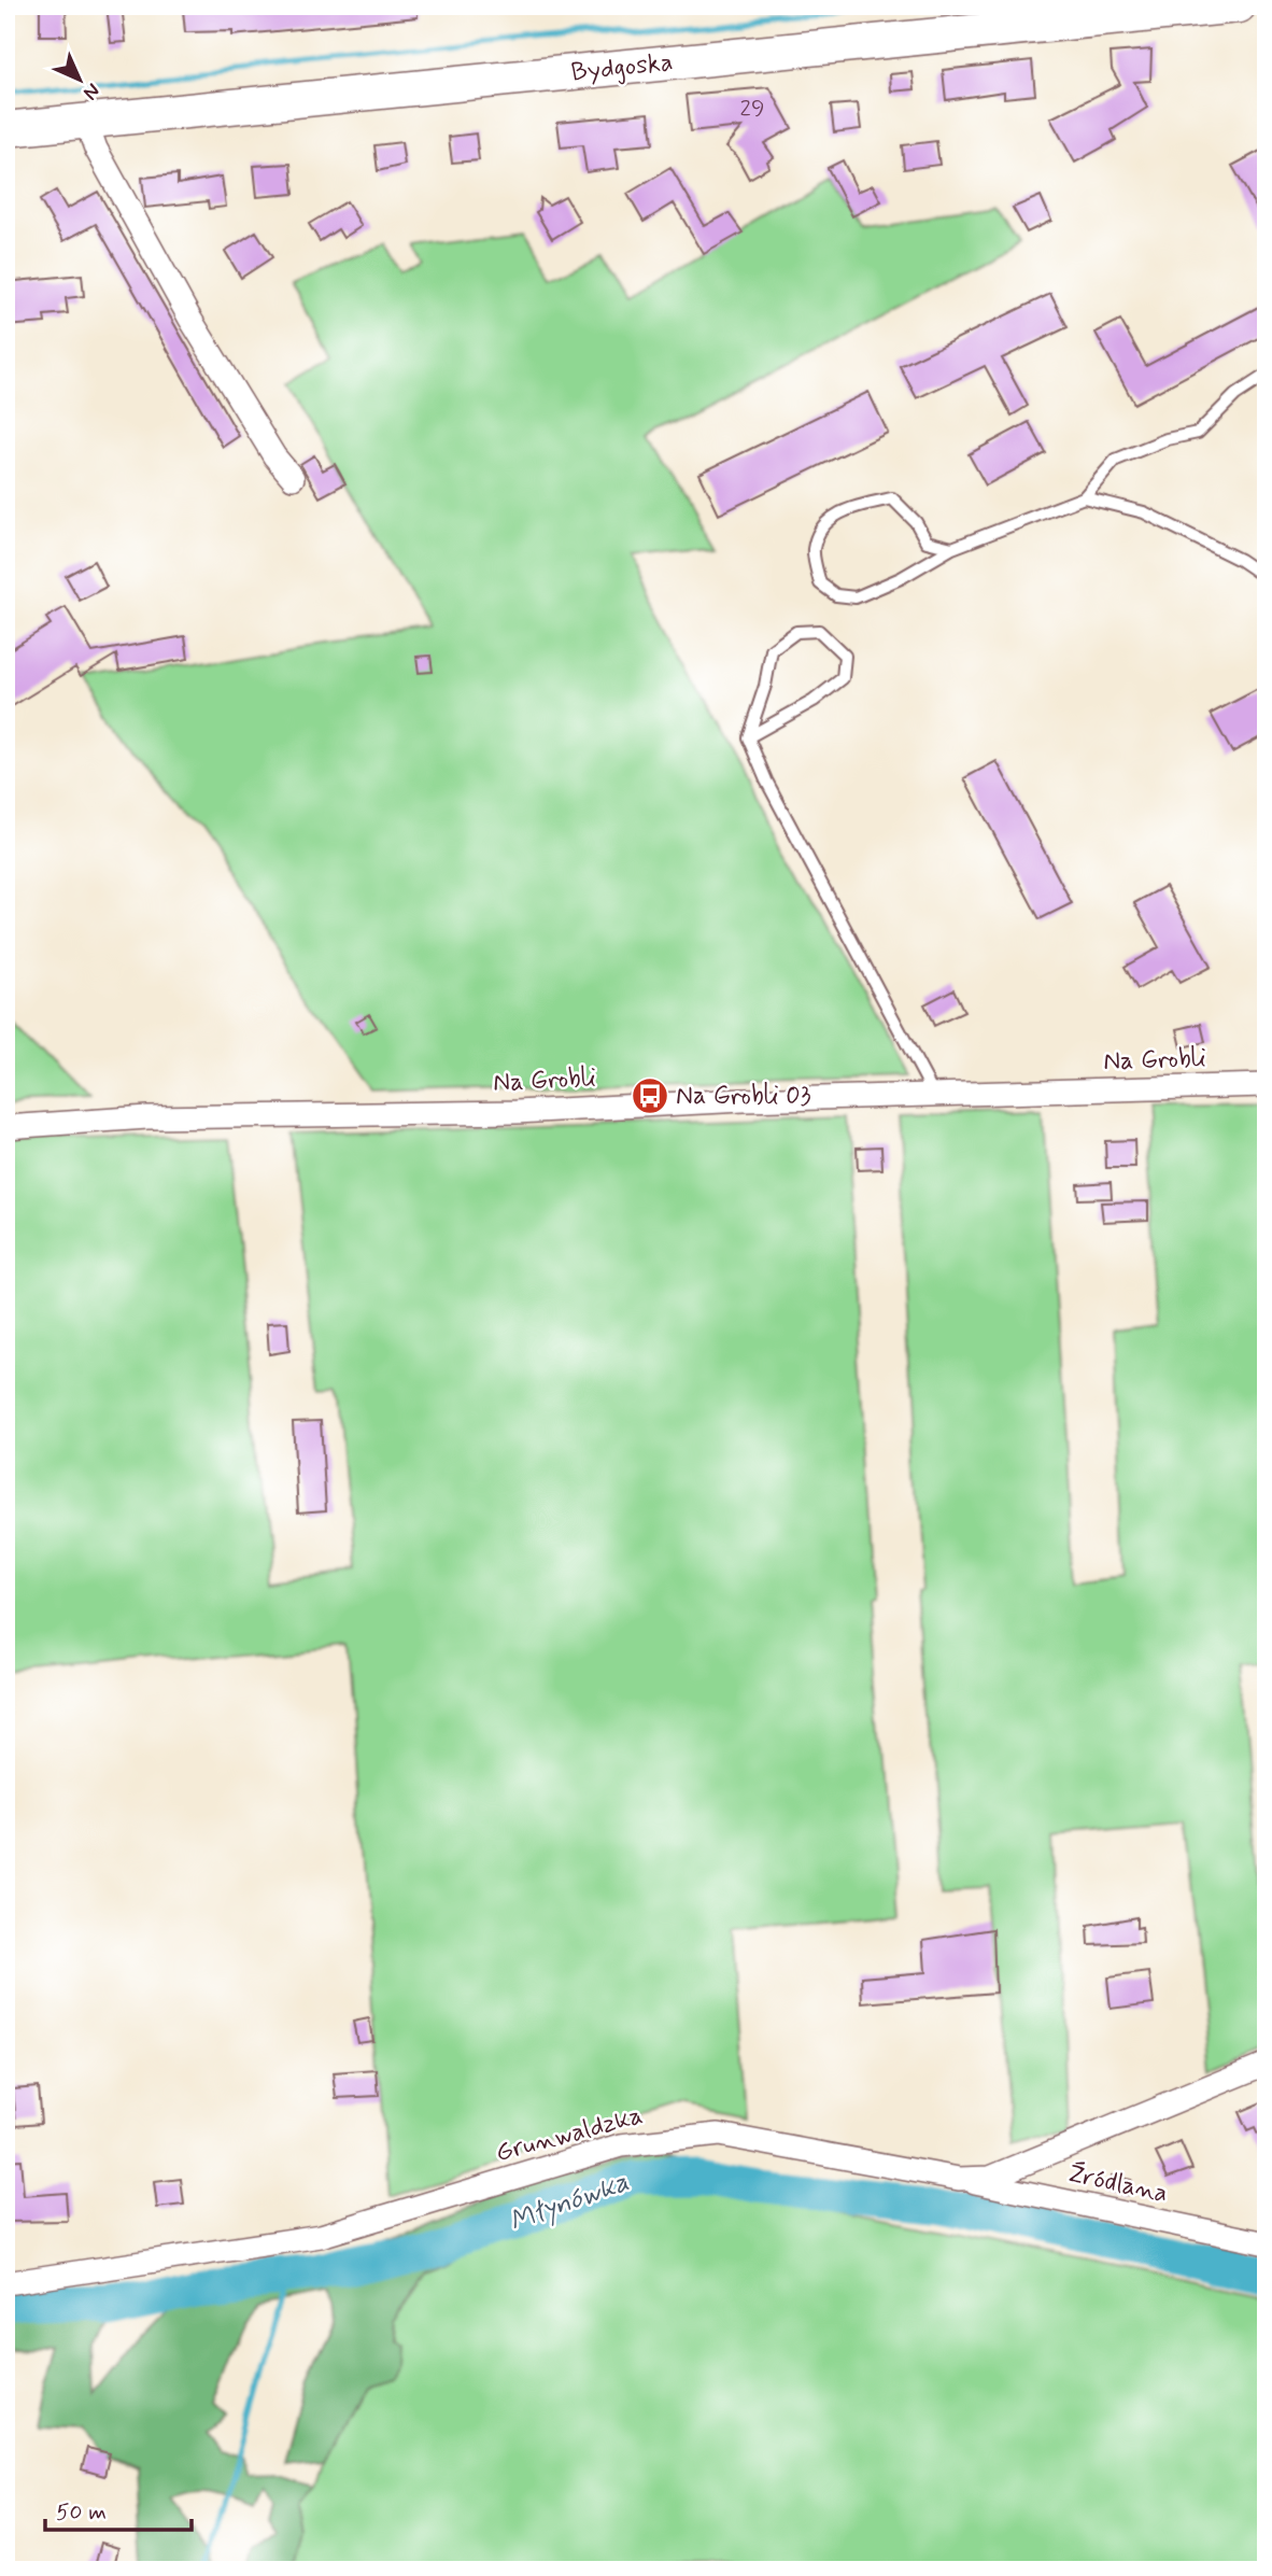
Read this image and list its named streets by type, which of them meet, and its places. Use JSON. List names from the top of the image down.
{
  "streets": {
    "main road": ["Bydgoska"],
    "street": ["Na Grobli", "Grunwaldzka", "Źródlana"]
  },
  "crossings": [
    ["Grunwaldzka", "Źródlana"]
  ],
  "water": ["Młynówka"],
  "places": {
    "bus stop": ["Na Grobli 03"]
  },
  "house_numbers": ["29"],
  "scale_bar": "50 m",
  "north": "bottom right"
}
